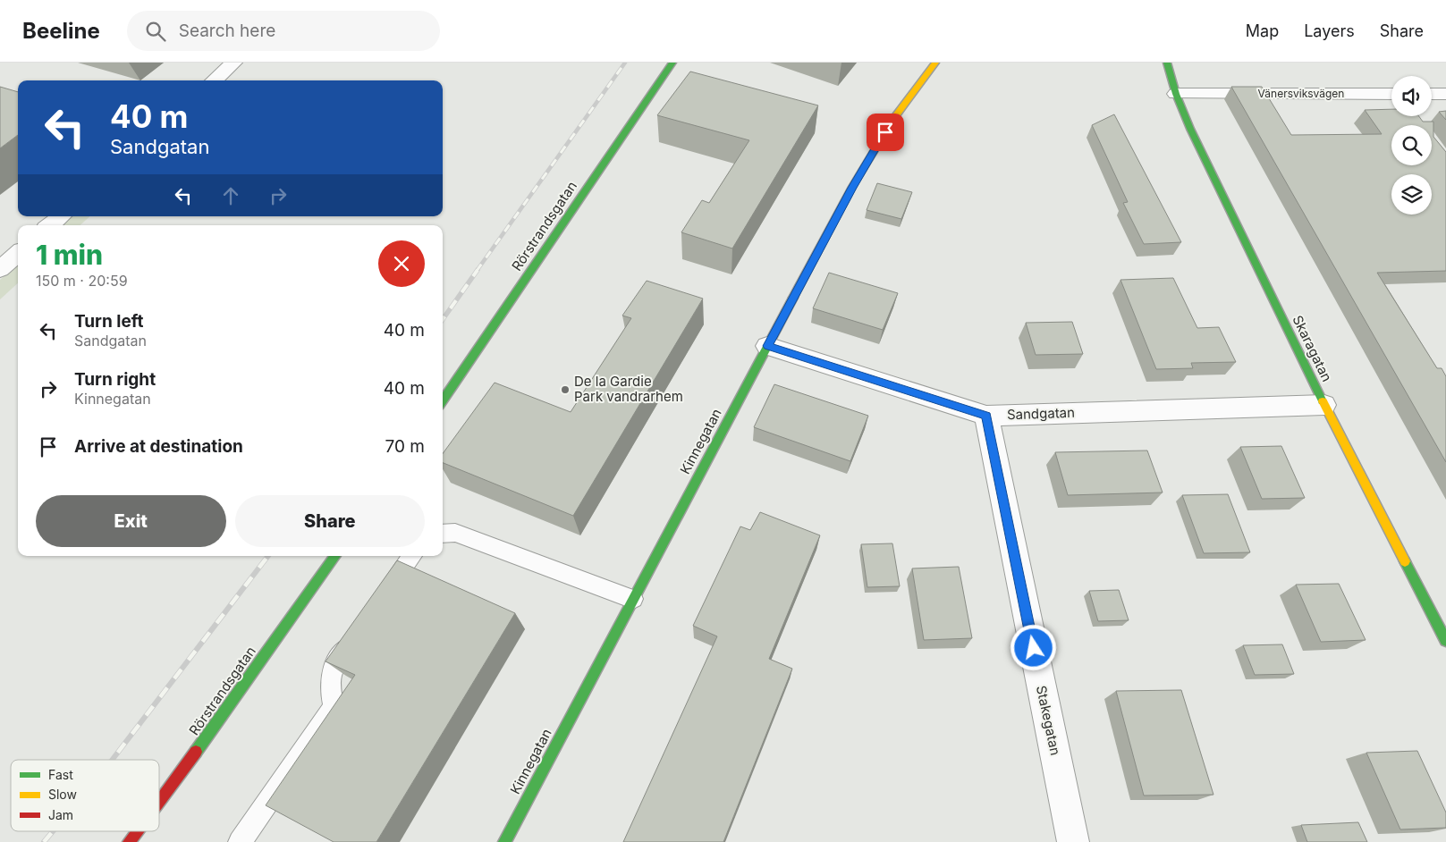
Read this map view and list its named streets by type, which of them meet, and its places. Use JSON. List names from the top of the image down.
{
  "streets": {
    "street": [
      "Vänersviksvägen",
      "Rörstrandsgatan",
      "Skaragatan",
      "Sandgatan",
      "Kinnegatan",
      "Stakegatan"
    ]
  },
  "crossings": [
    ["Vänersviksvägen", "Skaragatan"],
    ["Skaragatan", "Sandgatan"],
    ["Sandgatan", "Kinnegatan"],
    ["Sandgatan", "Stakegatan"]
  ],
  "places": ["De la Gardie Park vandrarhem"],
  "legend": ["Fast", "Slow", "Jam"],
  "page": {
    "header": "Beeline",
    "search": "Search here",
    "nav": ["Map", "Layers", "Share"],
    "turn": ["40 m", "Sandgatan"],
    "heading": ["1 min", "150 m · 20:59"],
    "list": [
      {
        "name": "Turn left",
        "note": "Sandgatan",
        "value": "40 m"
      },
      {
        "name": "Turn right",
        "note": "Kinnegatan",
        "value": "40 m"
      },
      {
        "name": "Arrive at destination",
        "value": "70 m"
      }
    ],
    "buttons": ["Exit", "Share"]
  }
}
